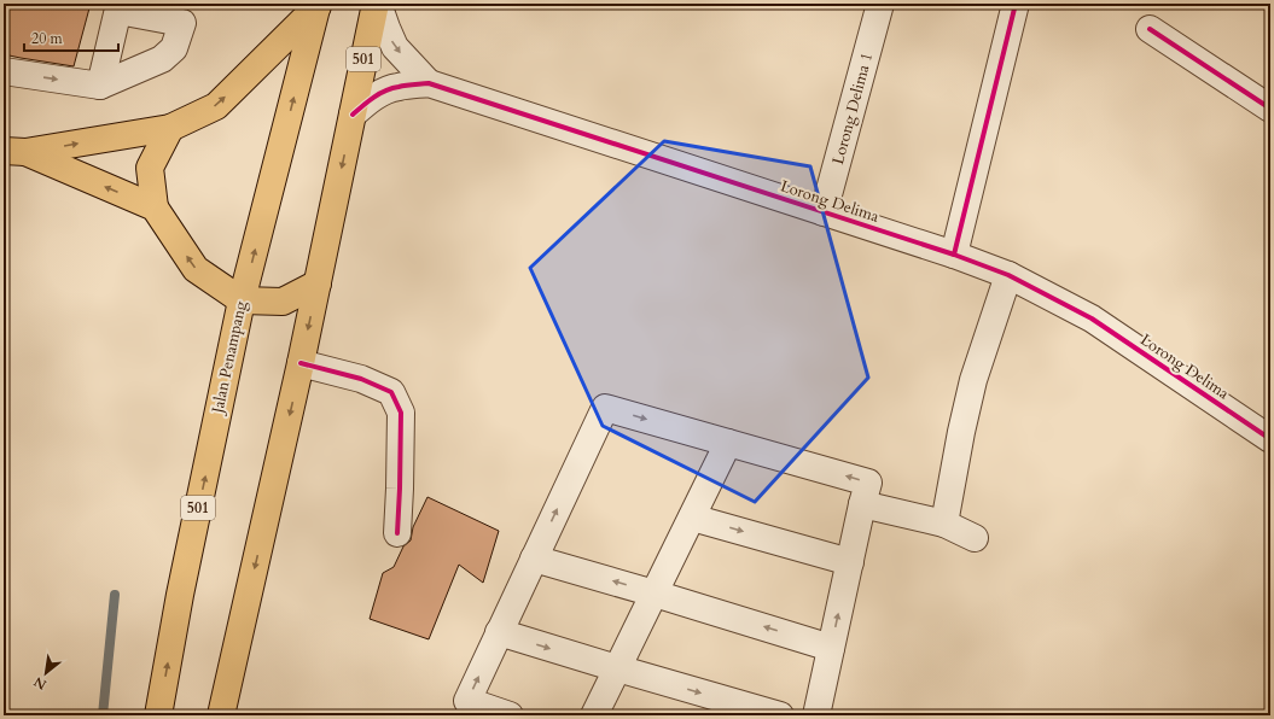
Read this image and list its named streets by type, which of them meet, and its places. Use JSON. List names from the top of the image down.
{
  "streets": {
    "main road": ["501", "Jalan Penampang"],
    "street": ["Lorong Delima 1", "Lorong Delima"]
  },
  "crossings": [
    ["501", "Lorong Delima"],
    ["Lorong Delima 1", "Lorong Delima"]
  ],
  "scale_bar": "20 m",
  "north": "bottom left"
}
